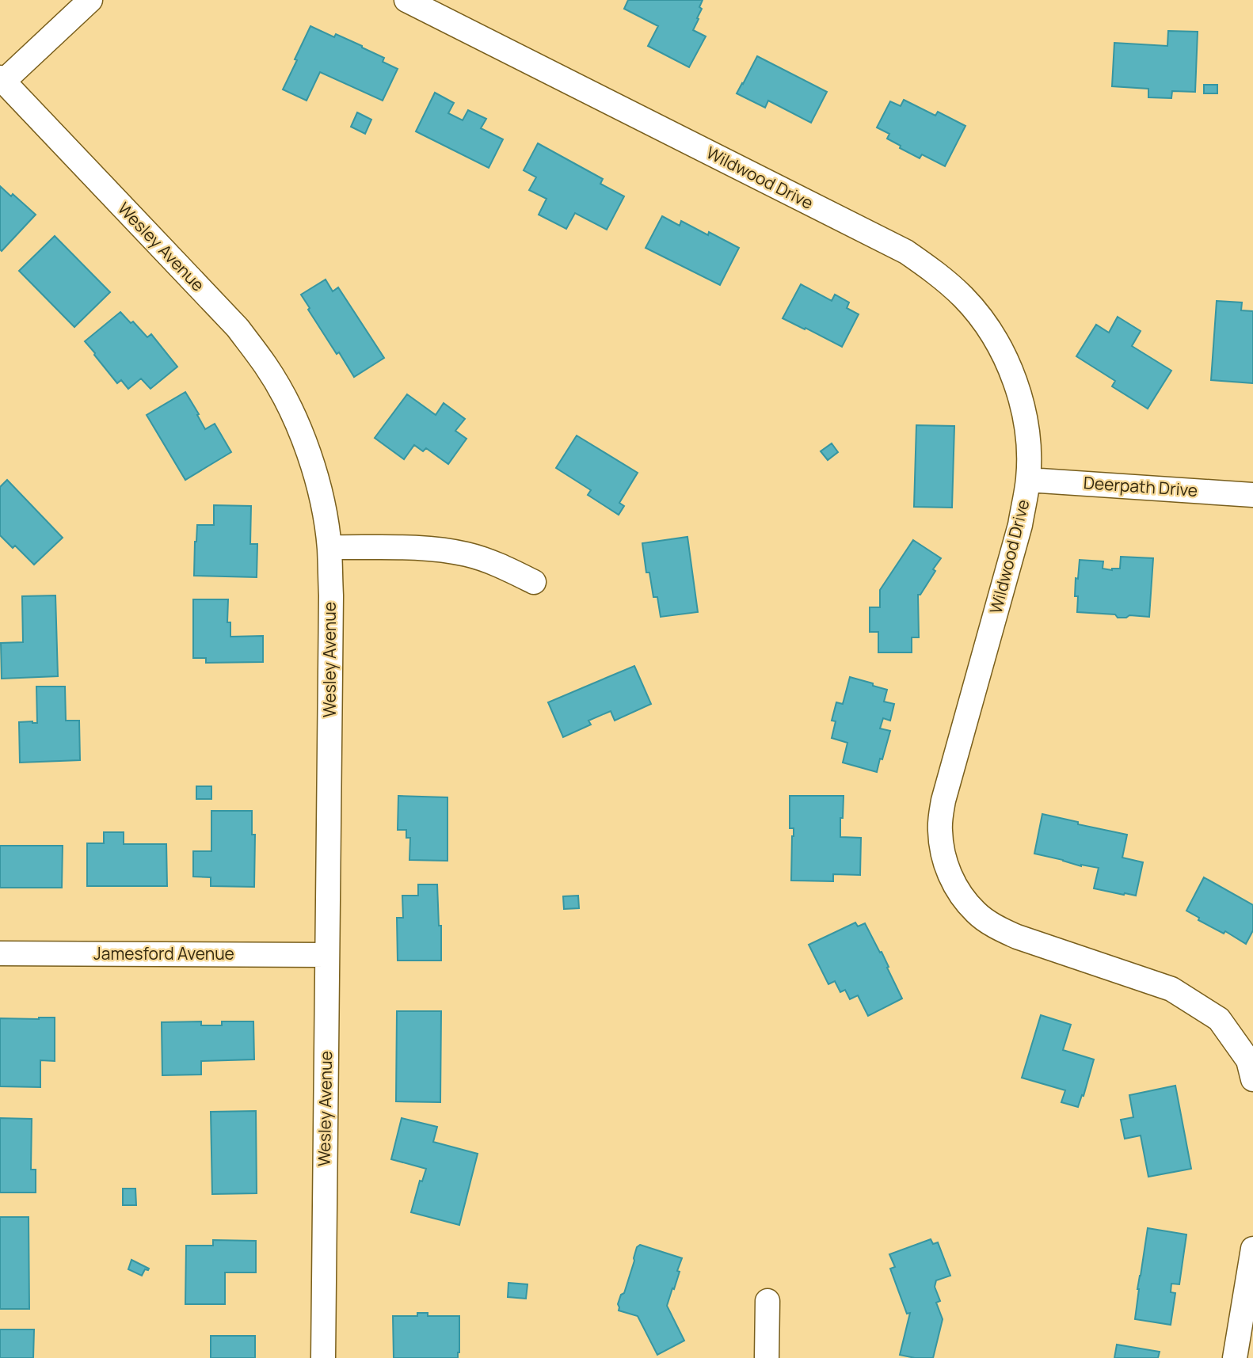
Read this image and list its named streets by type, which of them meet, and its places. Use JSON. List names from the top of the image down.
{
  "streets": {
    "street": [
      "Wildwood Drive",
      "Wesley Avenue",
      "Deerpath Drive",
      "Jamesford Avenue"
    ]
  },
  "crossings": [
    ["Wildwood Drive", "Deerpath Drive"],
    ["Wesley Avenue", "Jamesford Avenue"]
  ]
}
